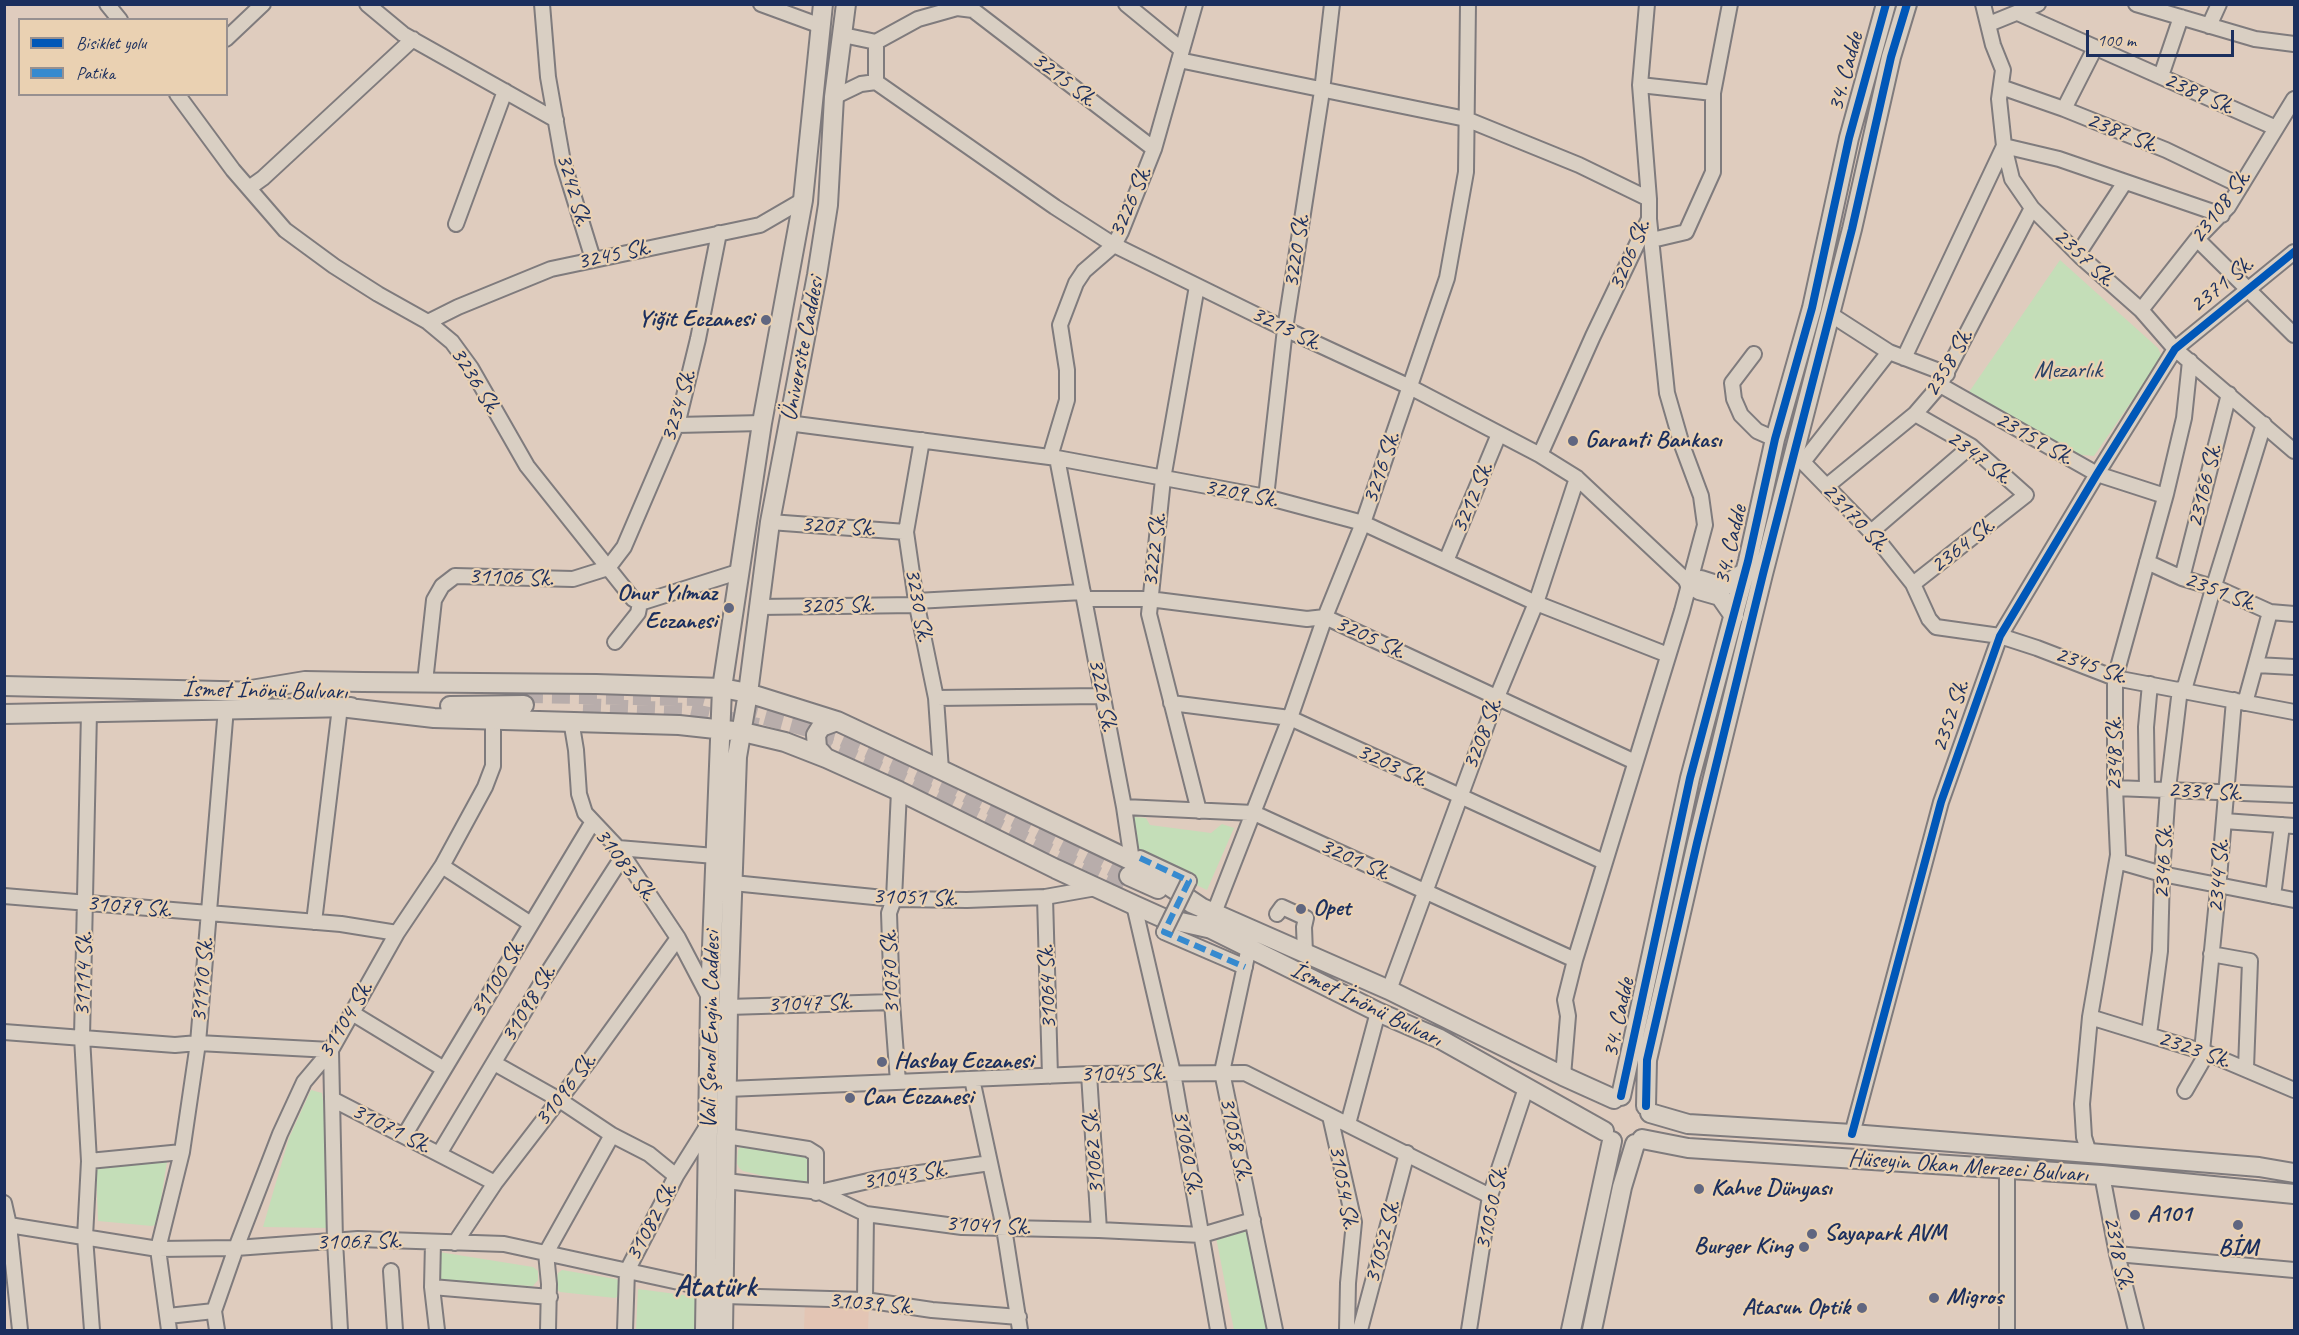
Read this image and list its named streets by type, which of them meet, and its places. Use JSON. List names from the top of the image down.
{
  "streets": {
    "main road": [
      "34. Cadde",
      "Üniversite Caddesi",
      "İsmet İnönü Bulvarı",
      "Vali Şenol Engin Caddesi",
      "Hüseyin Okan Merzeci Bulvarı"
    ],
    "street": [
      "3215 Sk.",
      "2389 Sk.",
      "2387 Sk.",
      "3242 Sk.",
      "3226 Sk.",
      "23108 Sk.",
      "3220 Sk.",
      "3245 Sk.",
      "3206 Sk.",
      "2357 Sk.",
      "2371 Sk.",
      "3213 Sk.",
      "2358 Sk.",
      "3236 Sk.",
      "3234 Sk.",
      "23159 Sk.",
      "2347 Sk.",
      "3216 Sk.",
      "23166 Sk.",
      "3209 Sk.",
      "3212 Sk.",
      "23170 Sk.",
      "3207 Sk.",
      "2364 Sk.",
      "3222 Sk.",
      "31106 Sk.",
      "2351 Sk.",
      "3230 Sk.",
      "3205 Sk.",
      "2345 Sk.",
      "2352 Sk.",
      "3208 Sk.",
      "2348 Sk.",
      "3203 Sk.",
      "2339 Sk.",
      "3201 Sk.",
      "2346 Sk.",
      "31083 Sk.",
      "2344 Sk.",
      "31051 Sk.",
      "31079 Sk.",
      "31070 Sk.",
      "31114 Sk.",
      "31100 Sk.",
      "31110 Sk.",
      "31064 Sk.",
      "31098 Sk.",
      "31047 Sk.",
      "31104 Sk.",
      "2323 Sk.",
      "31045 Sk.",
      "31096 Sk.",
      "31071 Sk.",
      "31058 Sk.",
      "31062 Sk.",
      "31060 Sk.",
      "31043 Sk.",
      "31054 Sk.",
      "31050 Sk.",
      "31082 Sk.",
      "31041 Sk.",
      "31067 Sk.",
      "31052 Sk.",
      "2318 Sk.",
      "31039 Sk."
    ]
  },
  "crossings": [
    ["34. Cadde", "23159 Sk."],
    ["34. Cadde", "23170 Sk."],
    ["34. Cadde", "İsmet İnönü Bulvarı"],
    ["34. Cadde", "Hüseyin Okan Merzeci Bulvarı"],
    ["3215 Sk.", "3226 Sk."],
    ["2389 Sk.", "23108 Sk."],
    ["2387 Sk.", "23108 Sk."],
    ["2387 Sk.", "2357 Sk."],
    ["3242 Sk.", "3245 Sk."],
    ["3226 Sk.", "3213 Sk."],
    ["3226 Sk.", "3209 Sk."],
    ["3226 Sk.", "3205 Sk."],
    ["3226 Sk.", "İsmet İnönü Bulvarı"],
    ["3226 Sk.", "3201 Sk."],
    ["23108 Sk.", "2357 Sk."],
    ["3220 Sk.", "3213 Sk."],
    ["3220 Sk.", "3209 Sk."],
    ["3245 Sk.", "Üniversite Caddesi"],
    ["3245 Sk.", "3236 Sk."],
    ["3245 Sk.", "3234 Sk."],
    ["3206 Sk.", "3213 Sk."],
    ["2357 Sk.", "2371 Sk."],
    ["2357 Sk.", "2358 Sk."],
    ["2357 Sk.", "23166 Sk."],
    ["2357 Sk.", "2352 Sk."],
    ["2357 Sk.", "2348 Sk."],
    ["2357 Sk.", "2346 Sk."],
    ["2371 Sk.", "2352 Sk."],
    ["3213 Sk.", "3216 Sk."],
    ["3213 Sk.", "3212 Sk."],
    ["3213 Sk.", "3222 Sk."],
    ["3213 Sk.", "3208 Sk."],
    ["Üniversite Caddesi", "3209 Sk."],
    ["Üniversite Caddesi", "3207 Sk."],
    ["Üniversite Caddesi", "3205 Sk."],
    ["Üniversite Caddesi", "İsmet İnönü Bulvarı"],
    ["Üniversite Caddesi", "Vali Şenol Engin Caddesi"],
    ["2358 Sk.", "23159 Sk."],
    ["2358 Sk.", "2347 Sk."],
    ["2358 Sk.", "23170 Sk."],
    ["3236 Sk.", "3234 Sk."],
    ["3236 Sk.", "31106 Sk."],
    ["3234 Sk.", "31106 Sk."],
    ["23159 Sk.", "2352 Sk."],
    ["23159 Sk.", "2348 Sk."],
    ["2347 Sk.", "2364 Sk."],
    ["3216 Sk.", "3209 Sk."],
    ["3216 Sk.", "3205 Sk."],
    ["3216 Sk.", "İsmet İnönü Bulvarı"],
    ["3216 Sk.", "3203 Sk."],
    ["3216 Sk.", "3201 Sk."],
    ["23166 Sk.", "2351 Sk."],
    ["3209 Sk.", "3212 Sk."],
    ["3209 Sk.", "3222 Sk."],
    ["3209 Sk.", "3230 Sk."],
    ["3209 Sk.", "3208 Sk."],
    ["23170 Sk.", "2364 Sk."],
    ["23170 Sk.", "2345 Sk."],
    ["3207 Sk.", "3230 Sk."],
    ["2364 Sk.", "2345 Sk."],
    ["3222 Sk.", "3205 Sk."],
    ["3222 Sk.", "3203 Sk."],
    ["3222 Sk.", "3201 Sk."],
    ["31106 Sk.", "İsmet İnönü Bulvarı"],
    ["2351 Sk.", "2348 Sk."],
    ["2351 Sk.", "2346 Sk."],
    ["2351 Sk.", "2344 Sk."],
    ["3230 Sk.", "3205 Sk."],
    ["3230 Sk.", "İsmet İnönü Bulvarı"],
    ["3205 Sk.", "3208 Sk."],
    ["2345 Sk.", "2352 Sk."],
    ["2345 Sk.", "2348 Sk."],
    ["2345 Sk.", "2346 Sk."],
    ["2345 Sk.", "2344 Sk."],
    ["İsmet İnönü Bulvarı", "3208 Sk."],
    ["İsmet İnönü Bulvarı", "31114 Sk."],
    ["İsmet İnönü Bulvarı", "31110 Sk."],
    ["İsmet İnönü Bulvarı", "31058 Sk."],
    ["İsmet İnönü Bulvarı", "Hüseyin Okan Merzeci Bulvarı"],
    ["İsmet İnönü Bulvarı", "31054 Sk."],
    ["İsmet İnönü Bulvarı", "31050 Sk."],
    ["2352 Sk.", "Hüseyin Okan Merzeci Bulvarı"],
    ["3208 Sk.", "3203 Sk."],
    ["3208 Sk.", "3201 Sk."],
    ["2348 Sk.", "2339 Sk."],
    ["2348 Sk.", "2323 Sk."],
    ["2348 Sk.", "Hüseyin Okan Merzeci Bulvarı"],
    ["2339 Sk.", "2346 Sk."],
    ["2339 Sk.", "2344 Sk."],
    ["2346 Sk.", "2323 Sk."],
    ["31083 Sk.", "31100 Sk."],
    ["31083 Sk.", "31098 Sk."],
    ["31083 Sk.", "Vali Şenol Engin Caddesi"],
    ["31083 Sk.", "31096 Sk."],
    ["2344 Sk.", "2323 Sk."],
    ["31051 Sk.", "31070 Sk."],
    ["31051 Sk.", "31064 Sk."],
    ["31051 Sk.", "Vali Şenol Engin Caddesi"],
    ["31079 Sk.", "31114 Sk."],
    ["31079 Sk.", "31110 Sk."],
    ["31079 Sk.", "31104 Sk."],
    ["31070 Sk.", "31047 Sk."],
    ["31070 Sk.", "31045 Sk."],
    ["31114 Sk.", "31067 Sk."],
    ["31100 Sk.", "31071 Sk."],
    ["31110 Sk.", "31067 Sk."],
    ["31064 Sk.", "31045 Sk."],
    ["31098 Sk.", "31071 Sk."],
    ["31047 Sk.", "Vali Şenol Engin Caddesi"],
    ["31104 Sk.", "31071 Sk."],
    ["31104 Sk.", "31067 Sk."],
    ["Vali Şenol Engin Caddesi", "31045 Sk."],
    ["Vali Şenol Engin Caddesi", "31082 Sk."],
    ["Vali Şenol Engin Caddesi", "31041 Sk."],
    ["Vali Şenol Engin Caddesi", "31067 Sk."],
    ["Vali Şenol Engin Caddesi", "31039 Sk."],
    ["31045 Sk.", "31058 Sk."],
    ["31045 Sk.", "31062 Sk."],
    ["31045 Sk.", "31060 Sk."],
    ["31045 Sk.", "31054 Sk."],
    ["31045 Sk.", "31050 Sk."],
    ["31045 Sk.", "31052 Sk."],
    ["31096 Sk.", "31071 Sk."],
    ["31096 Sk.", "31067 Sk."],
    ["31058 Sk.", "31041 Sk."],
    ["31062 Sk.", "31041 Sk."],
    ["31060 Sk.", "31041 Sk."],
    ["Hüseyin Okan Merzeci Bulvarı", "2318 Sk."],
    ["31043 Sk.", "31041 Sk."],
    ["31082 Sk.", "31067 Sk."]
  ],
  "districts": ["Atatürk"],
  "parks": ["Mezarlık"],
  "places": [
    "Yiğit Eczanesi",
    "Garanti Bankası",
    "Onur Yılmaz Eczanesi",
    "Opet",
    "Hasbay Eczanesi",
    "Can Eczanesi",
    "Kahve Dünyası",
    "A101",
    "BİM",
    "Sayapark AVM",
    "Burger King",
    "Migros",
    "Atasun Optik"
  ],
  "legend": ["Bisiklet yolu", "Patika"],
  "scale_bar": "100 m"
}
